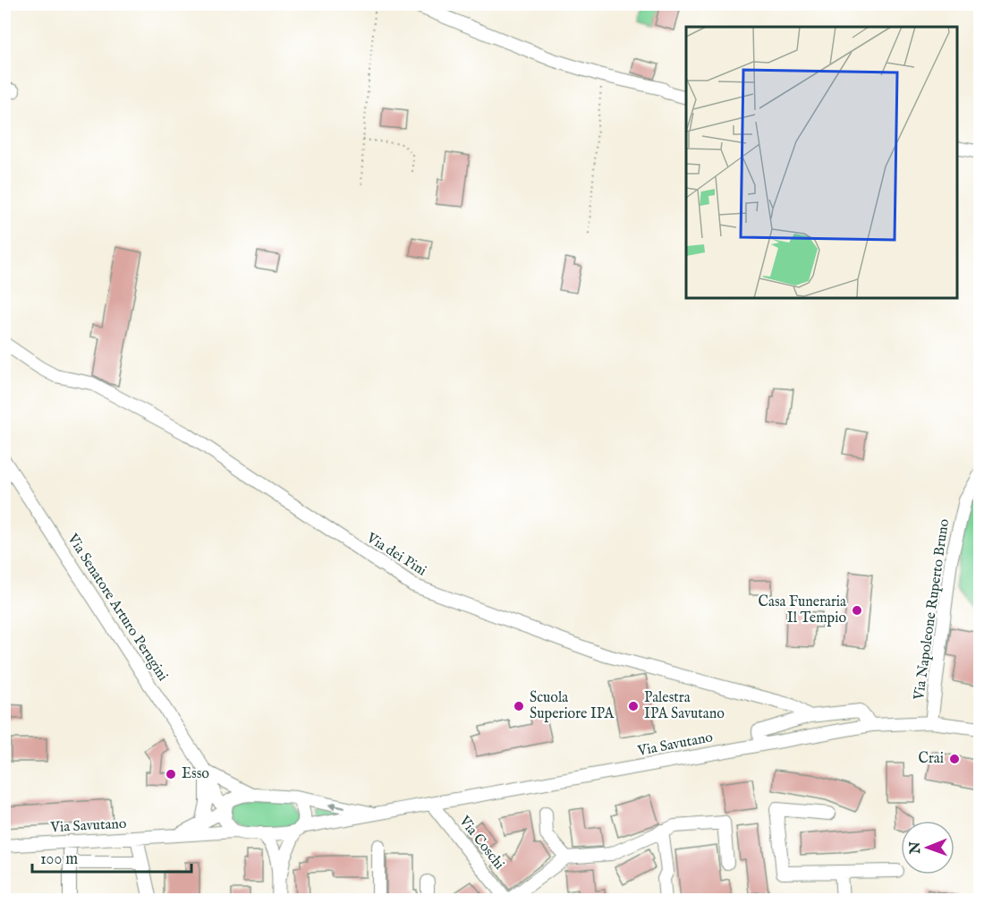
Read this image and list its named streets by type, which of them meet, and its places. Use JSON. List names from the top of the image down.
{
  "streets": {
    "street": [
      "Via dei Pini",
      "Via Senatore Arturo Perugini",
      "Via Napoleone Ruperto Bruno",
      "Via Savutano",
      "Via Coschi"
    ]
  },
  "crossings": [
    ["Via Senatore Arturo Perugini", "Via Savutano"],
    ["Via Napoleone Ruperto Bruno", "Via Savutano"],
    ["Via Savutano", "Via Coschi"]
  ],
  "places": [
    "Casa Funeraria Il Tempio",
    "Scuola Superiore IPA",
    "Palestra IPA Savutano",
    "Crai",
    "Esso"
  ],
  "scale_bar": "100 m",
  "north": "left"
}
